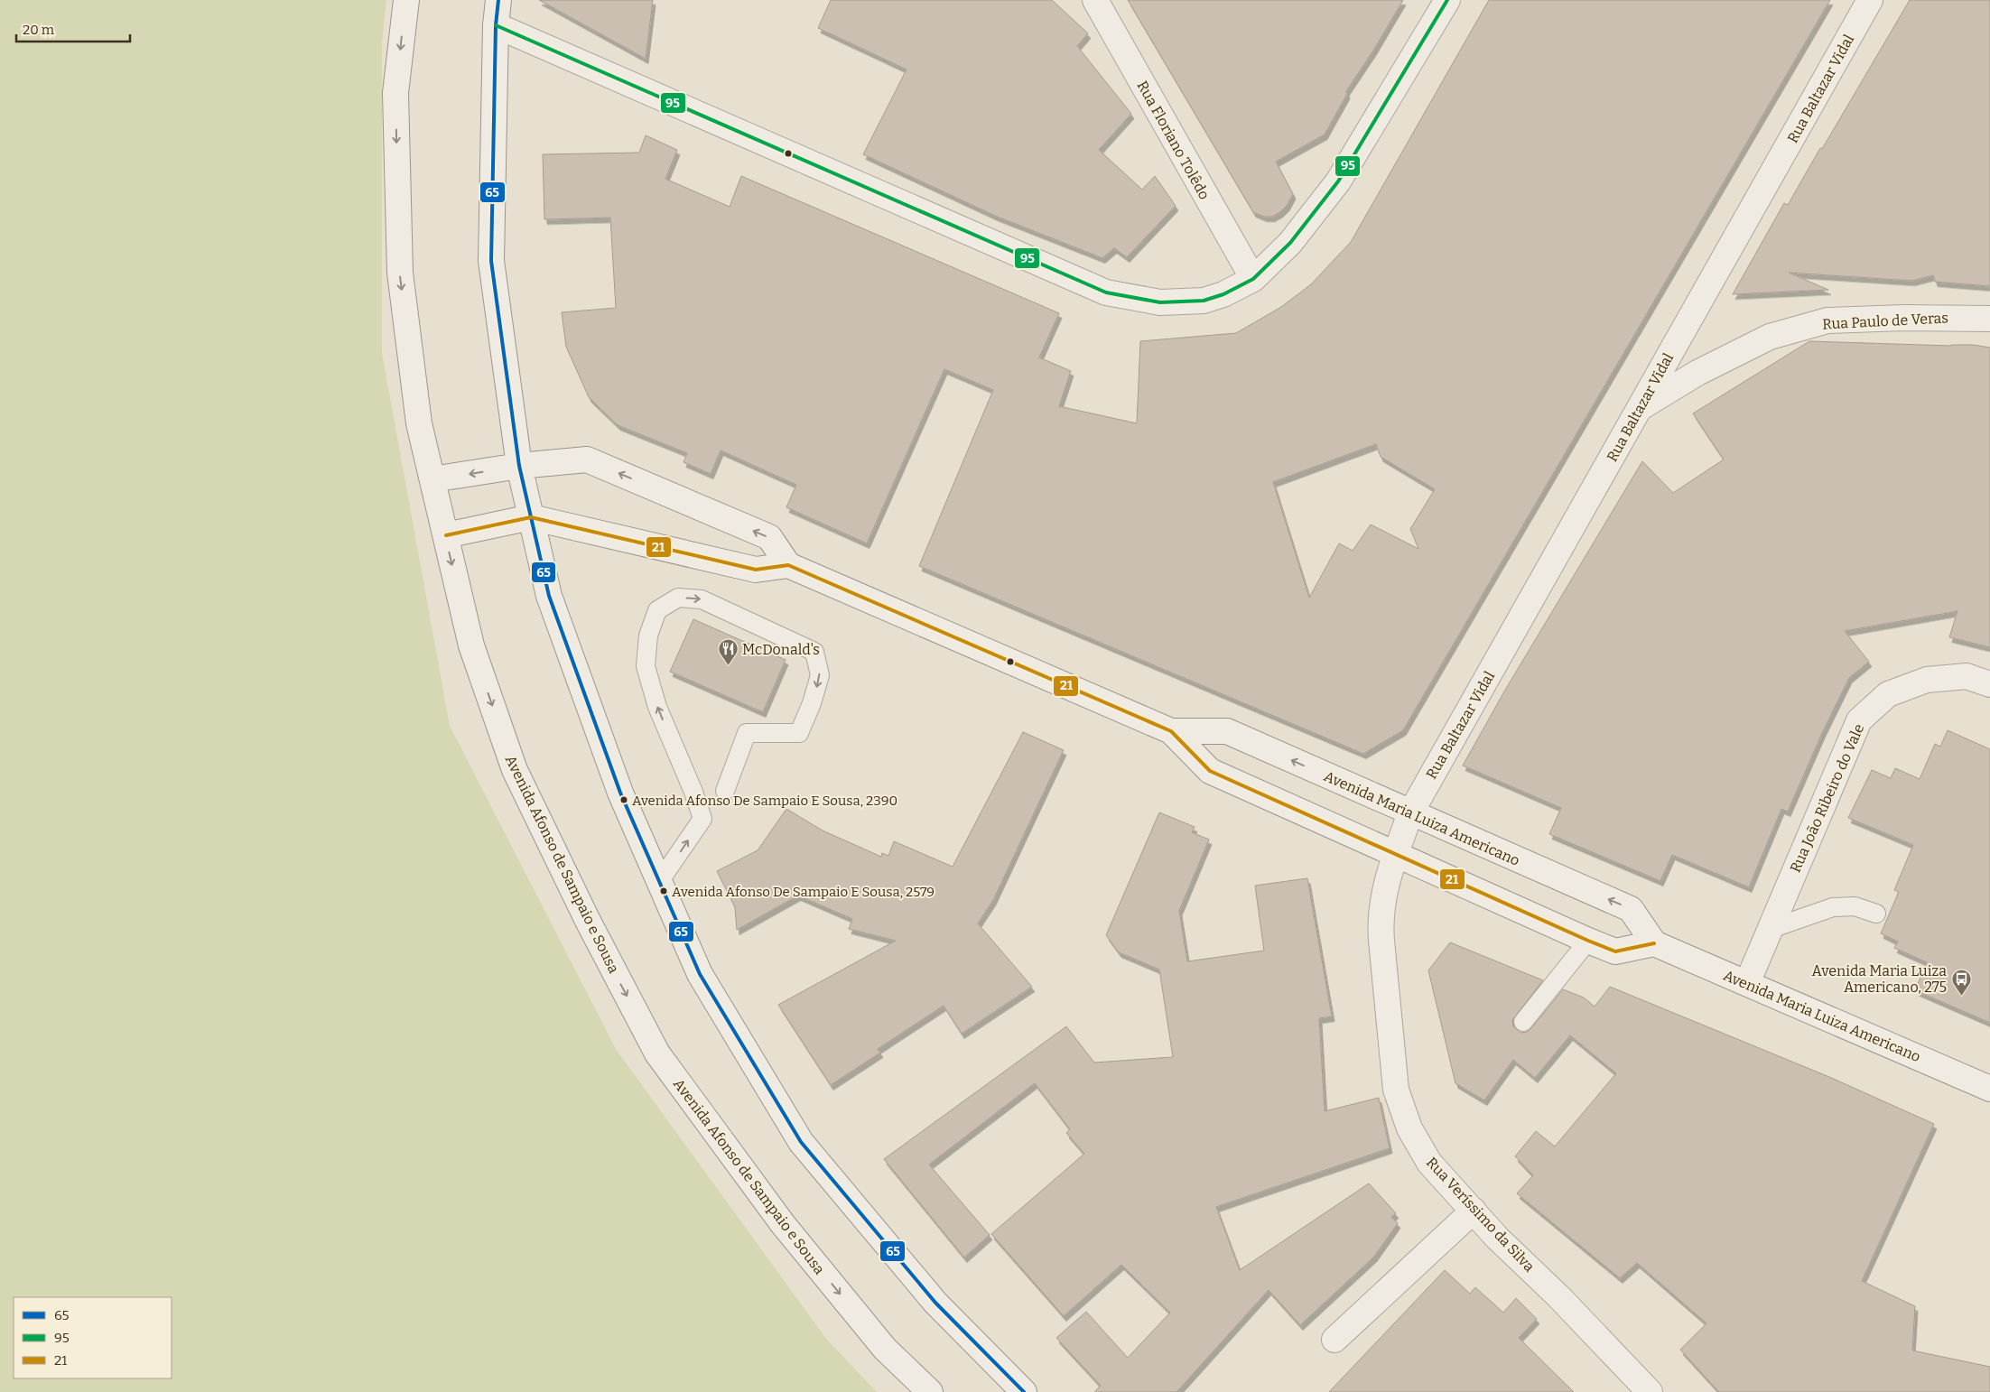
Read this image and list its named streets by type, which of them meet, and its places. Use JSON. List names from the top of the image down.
{
  "streets": {
    "main road": [
      "Rua Baltazar Vidal",
      "Rua Floriano Tolêdo",
      "Rua Paulo de Veras",
      "Rua João Ribeiro do Vale",
      "Avenida Maria Luiza Americano",
      "Avenida Afonso de Sampaio e Sousa",
      "Rua Veríssimo da Silva"
    ]
  },
  "crossings": [
    ["Rua Baltazar Vidal", "Rua Paulo de Veras"],
    ["Rua Baltazar Vidal", "Avenida Maria Luiza Americano"],
    ["Rua Baltazar Vidal", "Rua Veríssimo da Silva"],
    ["Rua João Ribeiro do Vale", "Avenida Maria Luiza Americano"],
    ["Avenida Maria Luiza Americano", "Avenida Afonso de Sampaio e Sousa"],
    ["Avenida Maria Luiza Americano", "Rua Veríssimo da Silva"]
  ],
  "places": {
    "restaurant": ["McDonald's"],
    "other": ["Avenida Afonso De Sampaio E Sousa, 2390", "Avenida Afonso De Sampaio E Sousa, 2579"],
    "bus stop": ["Avenida Maria Luiza Americano, 275"]
  },
  "lines": ["transit line 65", "transit line 95", "transit line 21"],
  "legend": ["65", "95", "21"],
  "scale_bar": "20 m"
}
